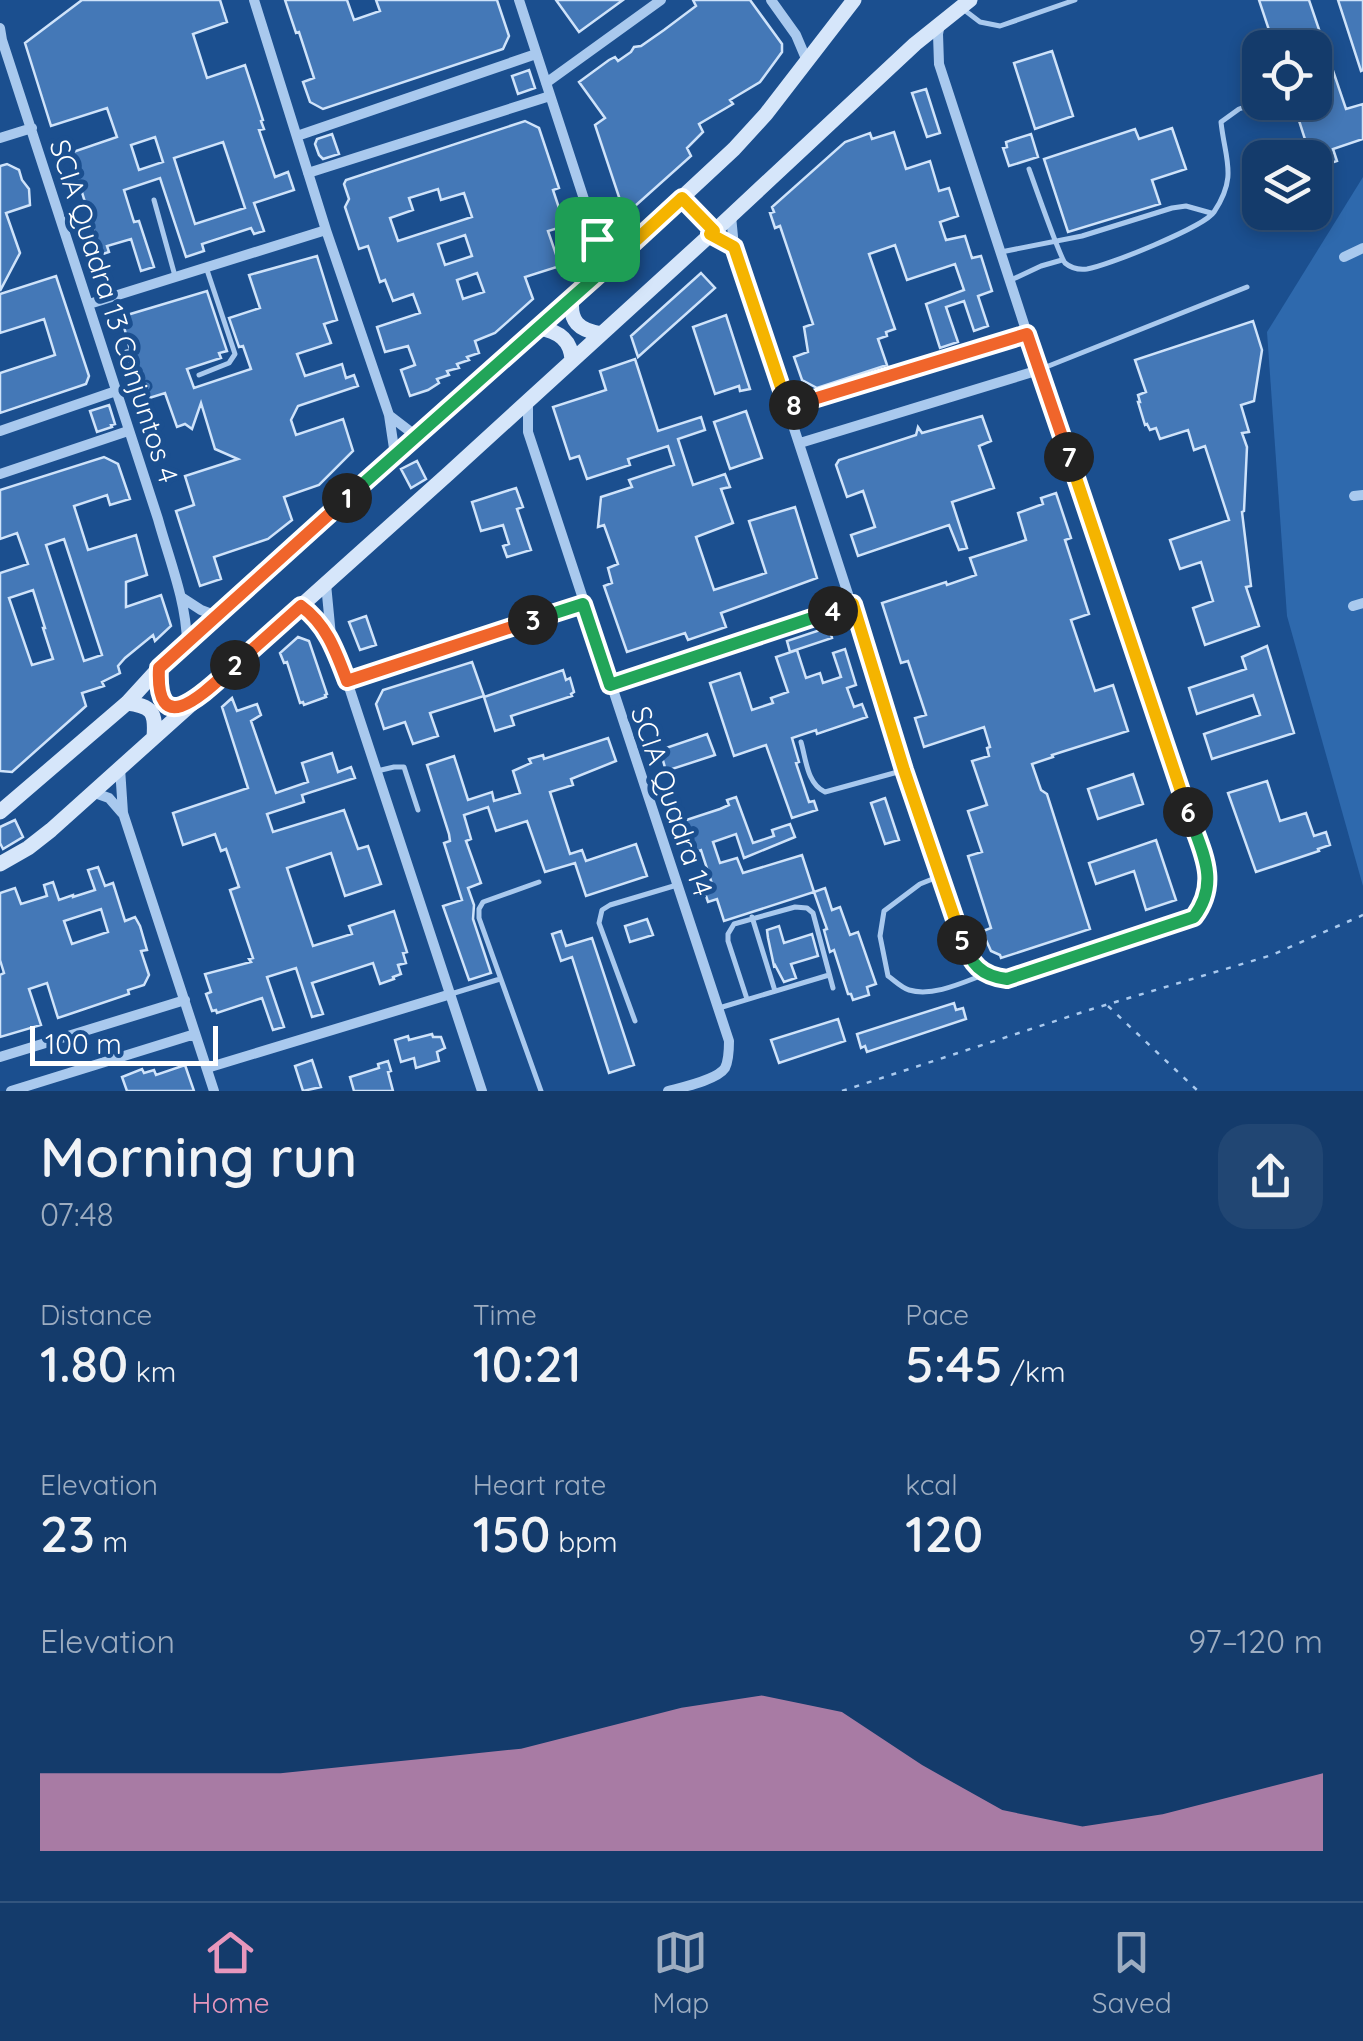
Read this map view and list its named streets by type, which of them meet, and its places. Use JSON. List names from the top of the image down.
{
  "streets": {
    "street": ["SCIA Quadra 13 Conjuntos 4", "SCIA Quadra 14"]
  },
  "scale_bar": "100 m",
  "page": {
    "pins": [
      "8",
      "7",
      "1",
      "4",
      "3",
      "2",
      "6",
      "5"
    ],
    "scale": "100 m",
    "heading": ["Morning run", "07:48"],
    "stats": [
      ["Distance", "1.80 km"],
      ["Time", "10:21"],
      ["Pace", "5:45 /km"],
      ["Elevation", "23 m"],
      ["Heart rate", "150 bpm"],
      ["kcal", "120"]
    ],
    "chart": ["Elevation", "97–120 m"],
    "tabs": ["Home", "Map", "Saved"]
  }
}
